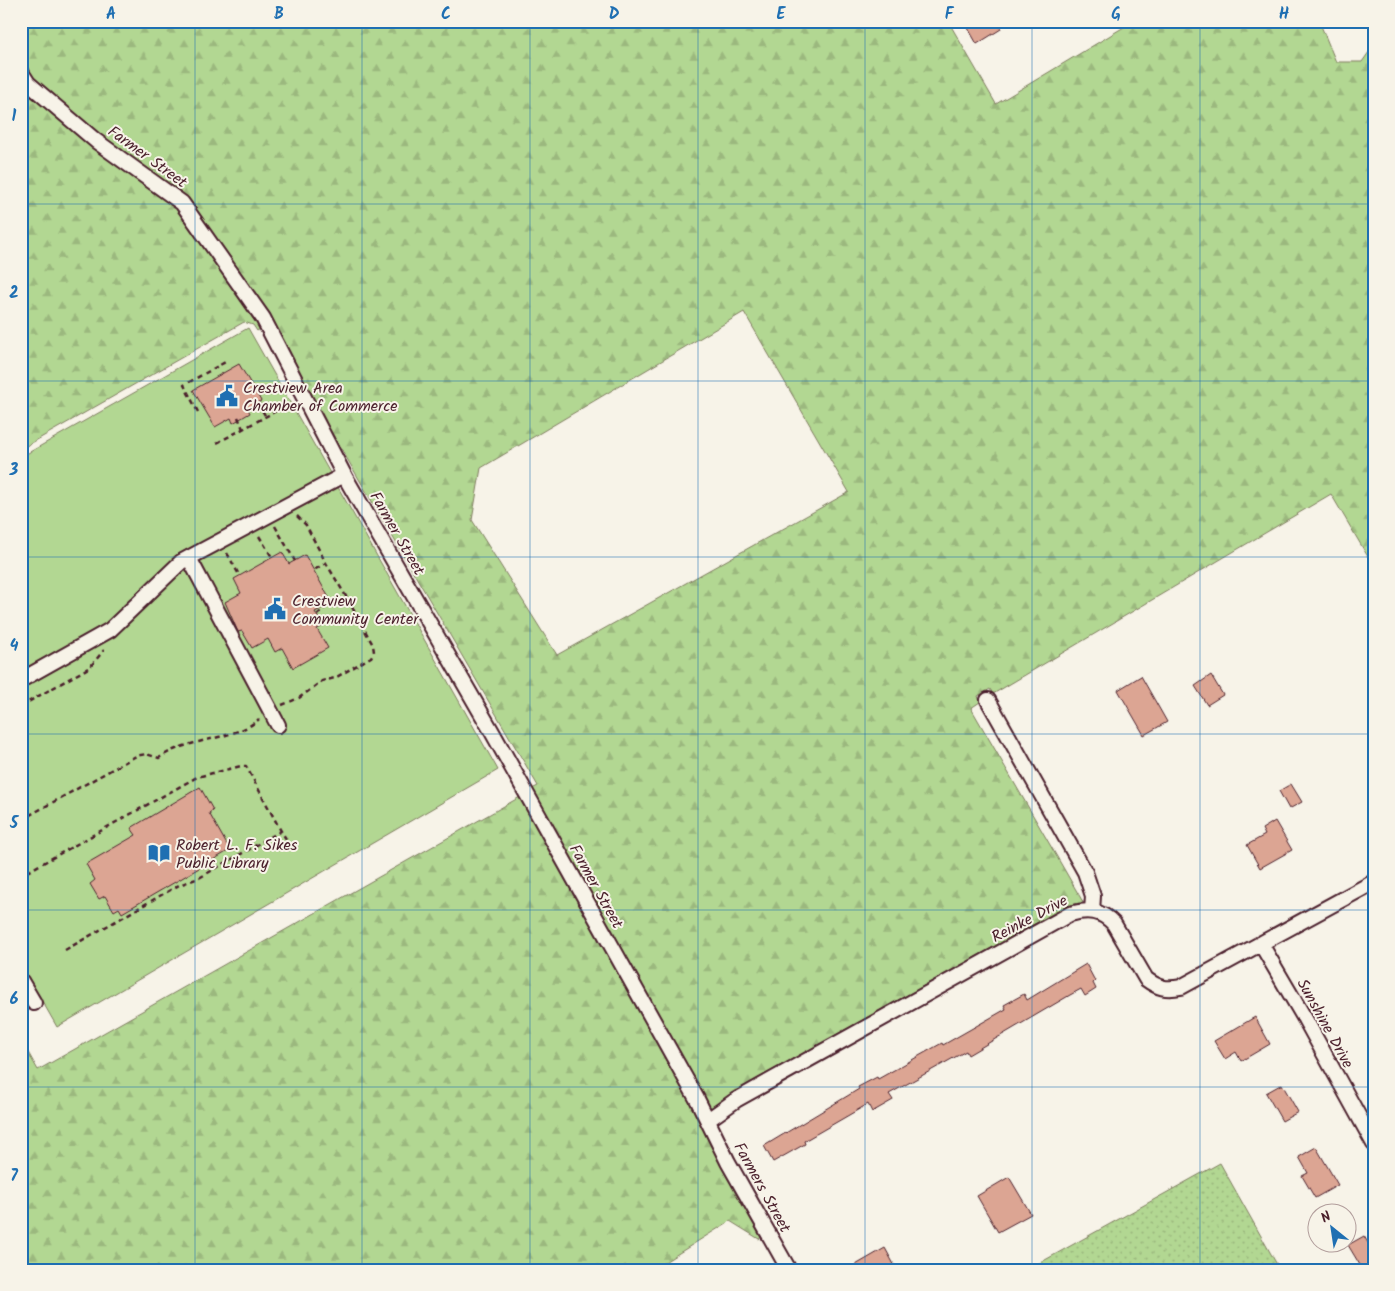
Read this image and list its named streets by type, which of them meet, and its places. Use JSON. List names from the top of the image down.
{
  "streets": {
    "street": [
      "Farmer Street",
      "Reinke Drive",
      "Sunshine Drive",
      "Farmers Street"
    ]
  },
  "crossings": [
    ["Farmer Street", "Reinke Drive"],
    ["Farmer Street", "Farmers Street"],
    ["Reinke Drive", "Sunshine Drive"],
    ["Reinke Drive", "Farmers Street"]
  ],
  "places": {
    "public building": ["Crestview Area Chamber of Commerce", "Crestview Community Center"],
    "library": ["Robert L. F. Sikes Public Library"]
  },
  "north": "top left",
  "grid": {
    "columns": [
      "A",
      "B",
      "C",
      "D",
      "E",
      "F",
      "G",
      "H"
    ],
    "rows": [
      "1",
      "2",
      "3",
      "4",
      "5",
      "6",
      "7"
    ]
  }
}
